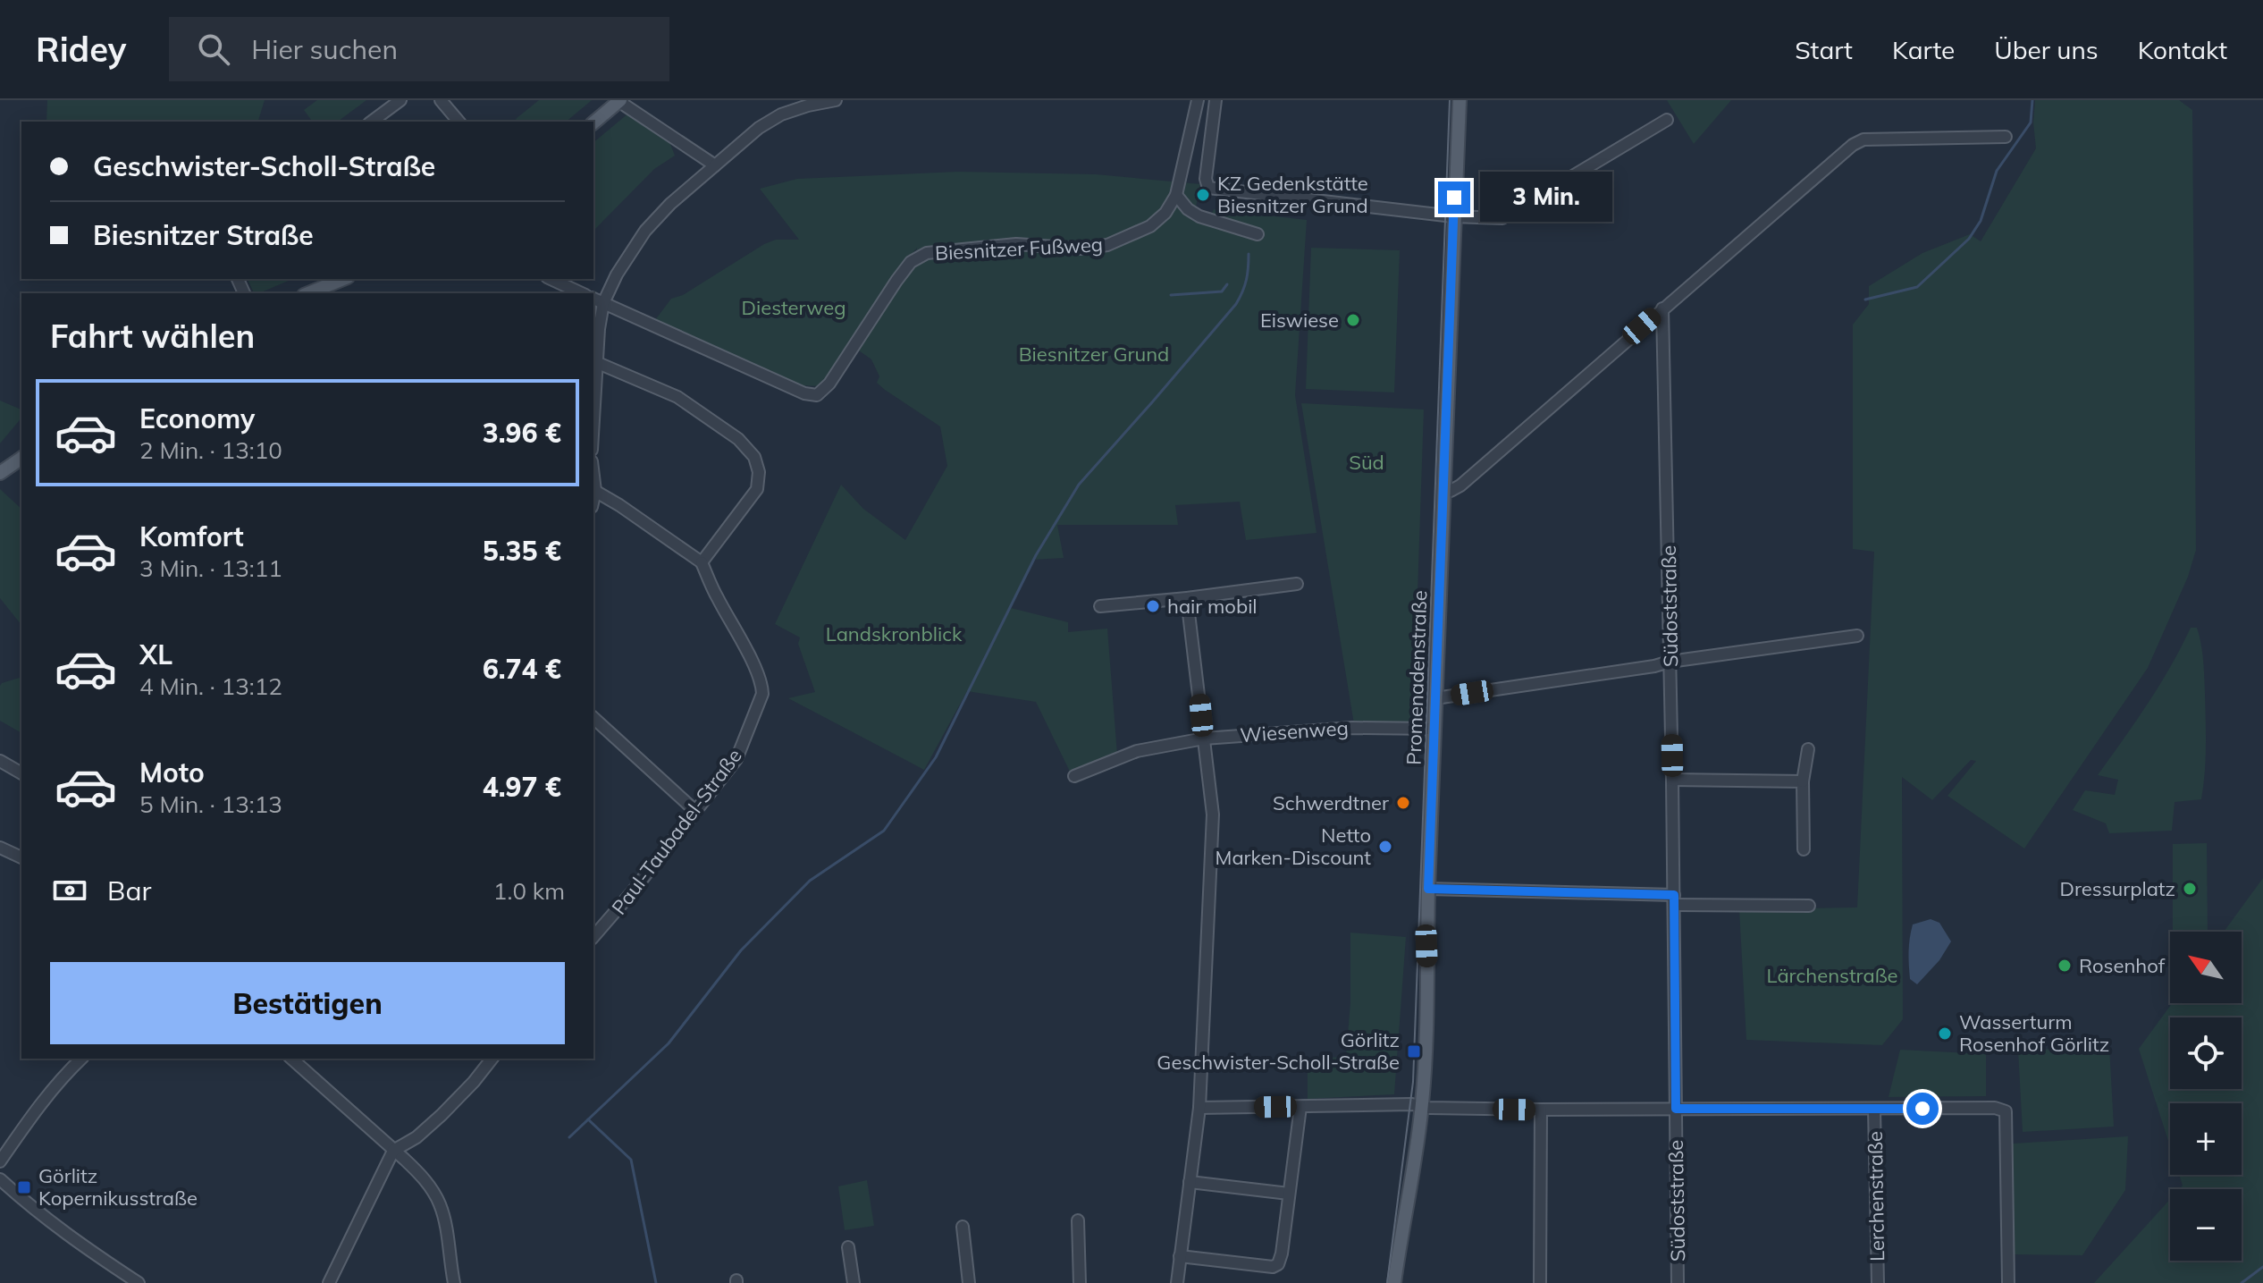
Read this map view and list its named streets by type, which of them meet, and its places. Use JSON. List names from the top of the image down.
{
  "streets": {
    "main road": ["Promenadenstraße"],
    "street": [
      "Biesnitzer Fußweg",
      "Südoststraße",
      "Wiesenweg",
      "Paul-Taubadel-Straße",
      "Lerchenstraße"
    ]
  },
  "crossings": [
    ["Promenadenstraße", "Wiesenweg"]
  ],
  "parks": [
    "Diesterweg",
    "Biesnitzer Grund",
    "Süd",
    "Landskronblick",
    "Lärchenstraße"
  ],
  "places": {
    "other": [
      "KZ Gedenkstätte Biesnitzer Grund",
      "Eiswiese",
      "hair mobil",
      "Schwerdtner",
      "Netto Marken-Discount",
      "Dressurplatz",
      "Rosenhof",
      "Wasserturm Rosenhof Görlitz"
    ],
    "transit": ["Görlitz Geschwister-Scholl-Straße", "Görlitz Kopernikusstraße"]
  },
  "north": "top left",
  "page": {
    "header": "Ridey",
    "search": "Hier suchen",
    "nav": [
      "Start",
      "Karte",
      "Über uns",
      "Kontakt"
    ],
    "banner": ["Geschwister-Scholl-Straße", "Biesnitzer Straße"],
    "bubble": "3 Min.",
    "heading": "Fahrt wählen",
    "list": [
      {
        "name": "Economy",
        "note": "2 Min. · 13:10",
        "value": "3.96 €"
      },
      {
        "name": "Komfort",
        "note": "3 Min. · 13:11",
        "value": "5.35 €"
      },
      {
        "name": "XL",
        "note": "4 Min. · 13:12",
        "value": "6.74 €"
      },
      {
        "name": "Moto",
        "note": "5 Min. · 13:13",
        "value": "4.97 €"
      }
    ],
    "pay": ["Bar", "1.0 km"],
    "map_buttons": ["+", "−"],
    "buttons": "Bestätigen"
  }
}
